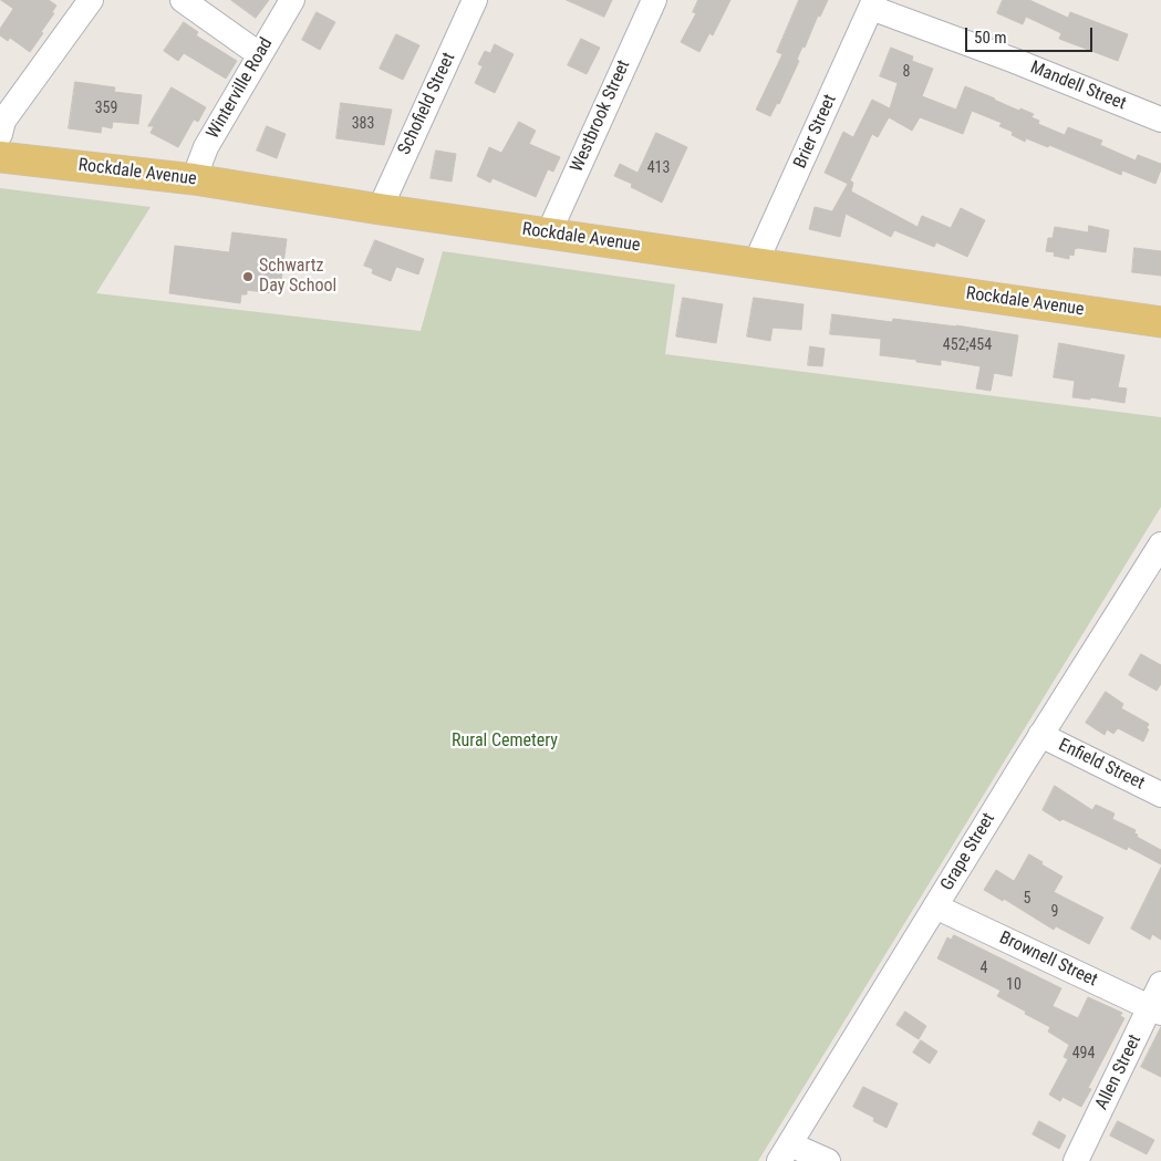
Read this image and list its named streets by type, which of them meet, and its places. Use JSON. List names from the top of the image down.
{
  "streets": {
    "main road": ["Rockdale Avenue"],
    "street": [
      "Mandell Street",
      "Winterville Road",
      "Schofield Street",
      "Westbrook Street",
      "Brier Street",
      "Enfield Street",
      "Grape Street",
      "Brownell Street",
      "Allen Street"
    ]
  },
  "crossings": [
    ["Mandell Street", "Brier Street"],
    ["Winterville Road", "Rockdale Avenue"],
    ["Schofield Street", "Rockdale Avenue"],
    ["Westbrook Street", "Rockdale Avenue"],
    ["Brier Street", "Rockdale Avenue"],
    ["Enfield Street", "Grape Street"],
    ["Grape Street", "Brownell Street"],
    ["Brownell Street", "Allen Street"]
  ],
  "parks": ["Rural Cemetery"],
  "places": ["Schwartz Day School"],
  "house_numbers": [
    "8",
    "359",
    "383",
    "413",
    "452;454",
    "5",
    "9",
    "4",
    "10",
    "494"
  ],
  "scale_bar": "50 m"
}
